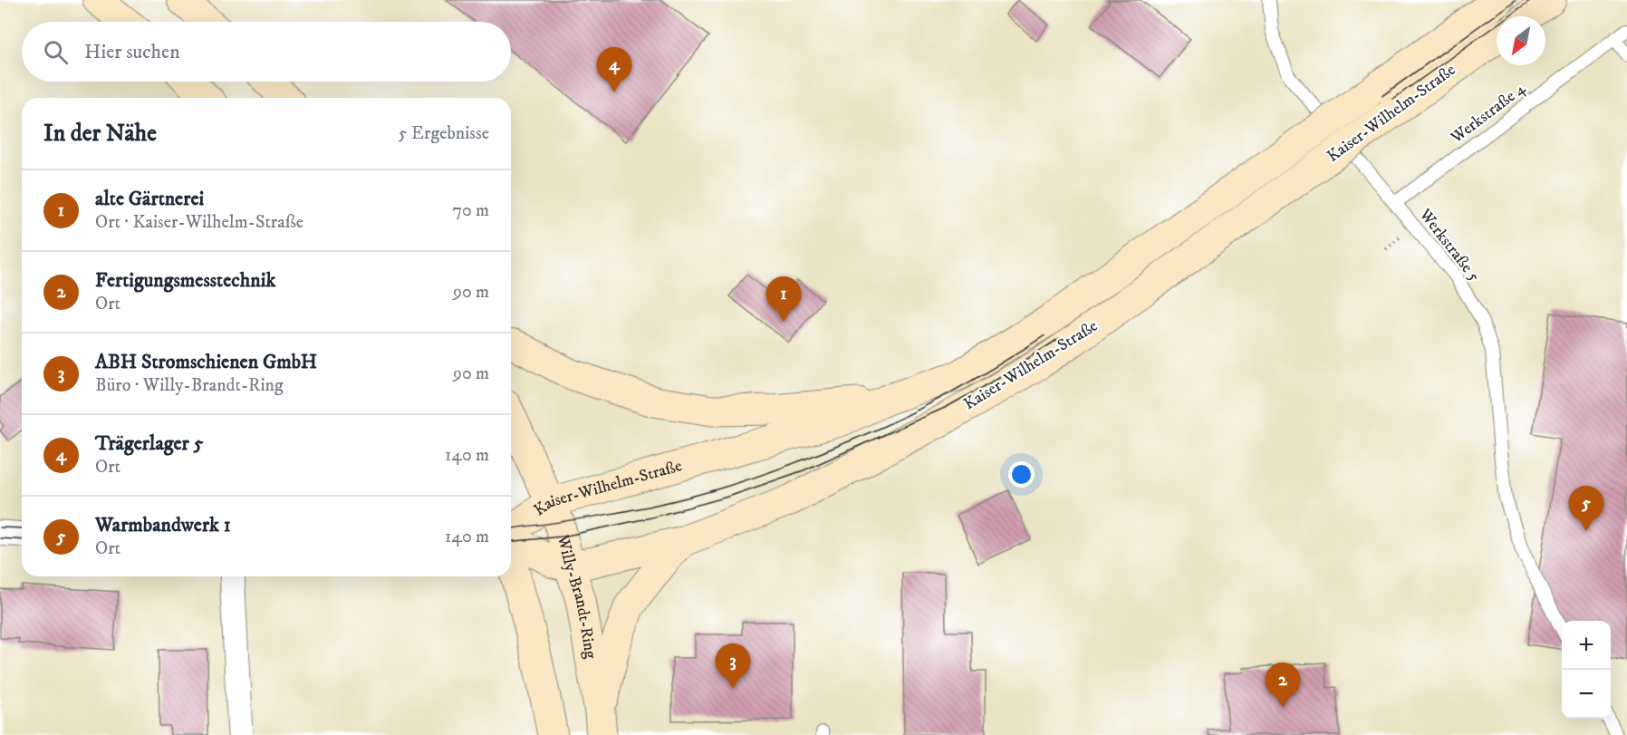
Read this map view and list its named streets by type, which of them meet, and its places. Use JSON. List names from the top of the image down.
{
  "streets": {
    "main road": ["Kaiser-Wilhelm-Straße", "Willy-Brandt-Ring"],
    "lane": ["Werkstraße 4", "Werkstraße 5"]
  },
  "crossings": [
    ["Kaiser-Wilhelm-Straße", "Willy-Brandt-Ring"],
    ["Werkstraße 4", "Werkstraße 5"]
  ],
  "north": "bottom left",
  "page": {
    "search": "Hier suchen",
    "pins": [
      "4",
      "1",
      "5",
      "3",
      "2"
    ],
    "heading": ["In der Nähe", "5 Ergebnisse"],
    "list": [
      {
        "mark": "1",
        "name": "alte Gärtnerei",
        "note": "Ort · Kaiser-Wilhelm-Straße",
        "value": "70 m"
      },
      {
        "mark": "2",
        "name": "Fertigungsmesstechnik",
        "note": "Ort",
        "value": "90 m"
      },
      {
        "mark": "3",
        "name": "ABH Stromschienen GmbH",
        "note": "Büro · Willy-Brandt-Ring",
        "value": "90 m"
      },
      {
        "mark": "4",
        "name": "Trägerlager 5",
        "note": "Ort",
        "value": "140 m"
      },
      {
        "mark": "5",
        "name": "Warmbandwerk 1",
        "note": "Ort",
        "value": "140 m"
      }
    ],
    "map_buttons": ["+", "−"]
  }
}
